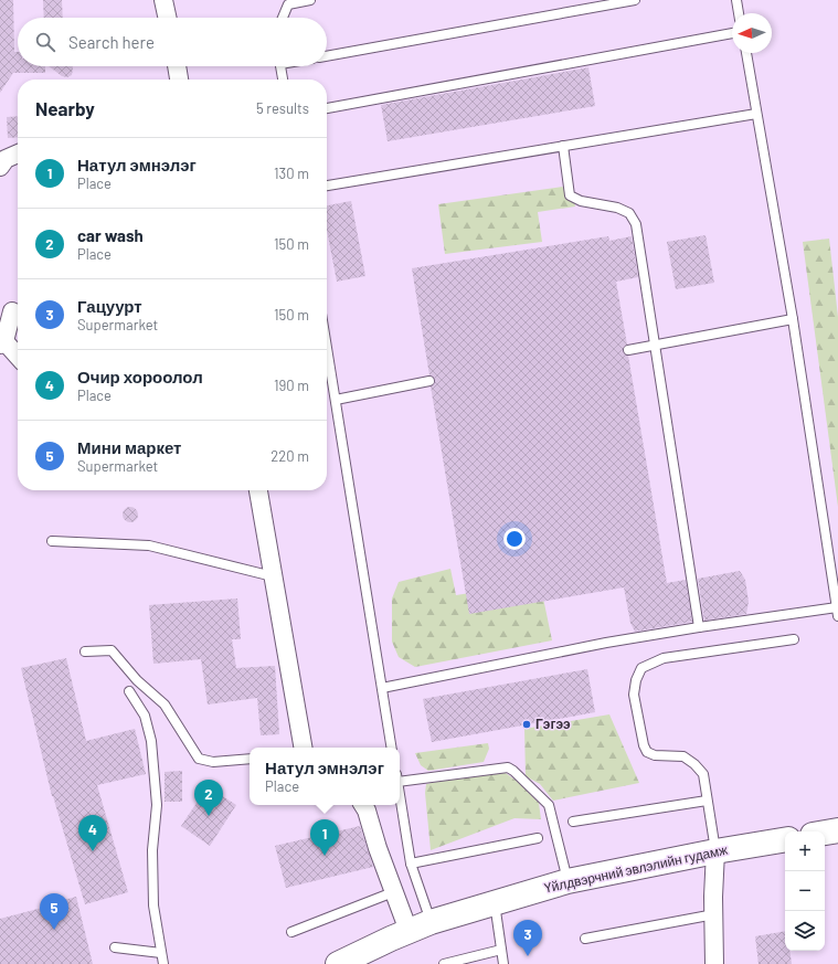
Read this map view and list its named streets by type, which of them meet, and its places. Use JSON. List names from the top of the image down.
{
  "streets": {
    "main road": ["Үйлдвэрчний эвлэлийн гудамж"]
  },
  "places": ["Гэгээ"],
  "north": "left",
  "page": {
    "search": "Search here",
    "heading": ["Nearby", "5 results"],
    "list": [
      {
        "mark": "1",
        "name": "Натул эмнэлэг",
        "note": "Place",
        "value": "130 m"
      },
      {
        "mark": "2",
        "name": "car wash",
        "note": "Place",
        "value": "150 m"
      },
      {
        "mark": "3",
        "name": "Гацуурт",
        "note": "Supermarket",
        "value": "150 m"
      },
      {
        "mark": "4",
        "name": "Очир хороолол",
        "note": "Place",
        "value": "190 m"
      },
      {
        "mark": "5",
        "name": "Мини маркет",
        "note": "Supermarket",
        "value": "220 m"
      }
    ],
    "popup": ["Натул эмнэлэг", "Place"],
    "pins": [
      "2",
      "4",
      "1",
      "5",
      "3"
    ],
    "map_buttons": ["+", "−"]
  }
}
